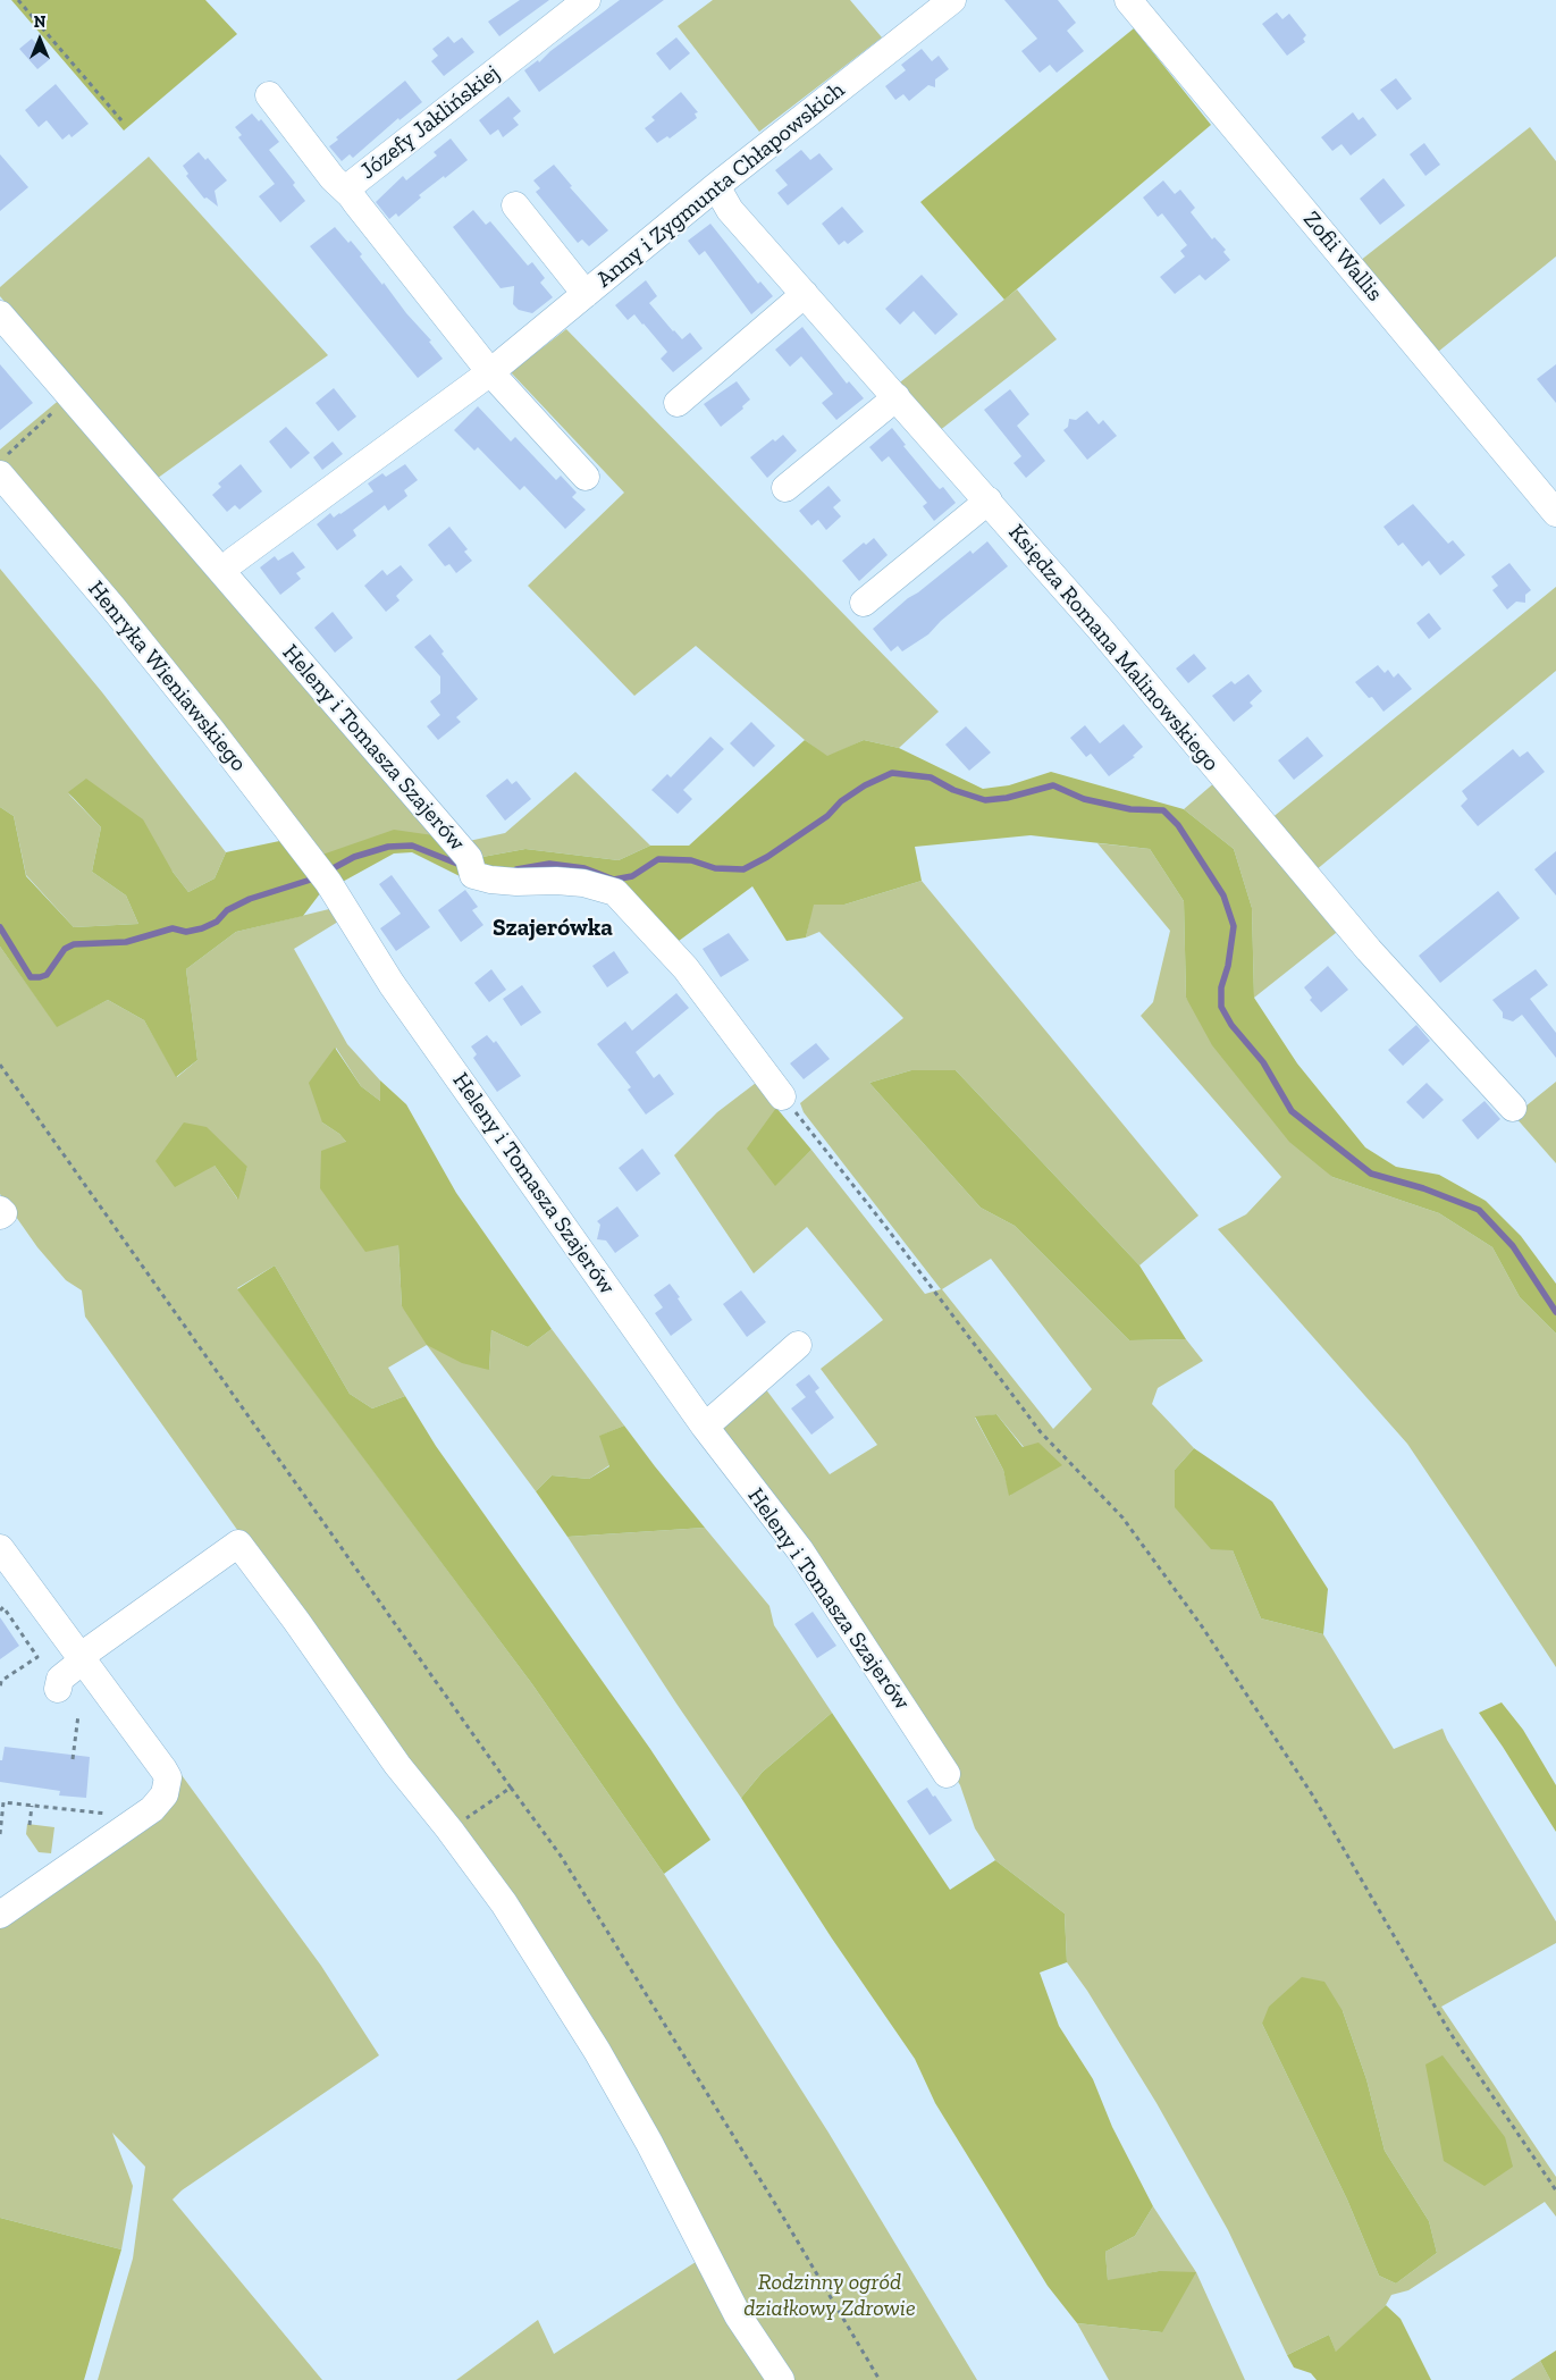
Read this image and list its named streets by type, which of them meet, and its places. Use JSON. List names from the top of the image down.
{
  "streets": {
    "street": [
      "Józefy Jaklińskiej",
      "Anny i Zygmunta Chłapowskich",
      "Zofii Wallis",
      "Księdza Romana Malinowskiego",
      "Henryka Wieniawskiego",
      "Heleny i Tomasza Szajerów"
    ]
  },
  "crossings": [
    ["Józefy Jaklińskiej", "Anny i Zygmunta Chłapowskich"],
    ["Anny i Zygmunta Chłapowskich", "Księdza Romana Malinowskiego"],
    ["Henryka Wieniawskiego", "Heleny i Tomasza Szajerów"]
  ],
  "districts": ["Szajerówka"],
  "parks": ["Rodzinny ogród działkowy Zdrowie"],
  "north": "top"
}
